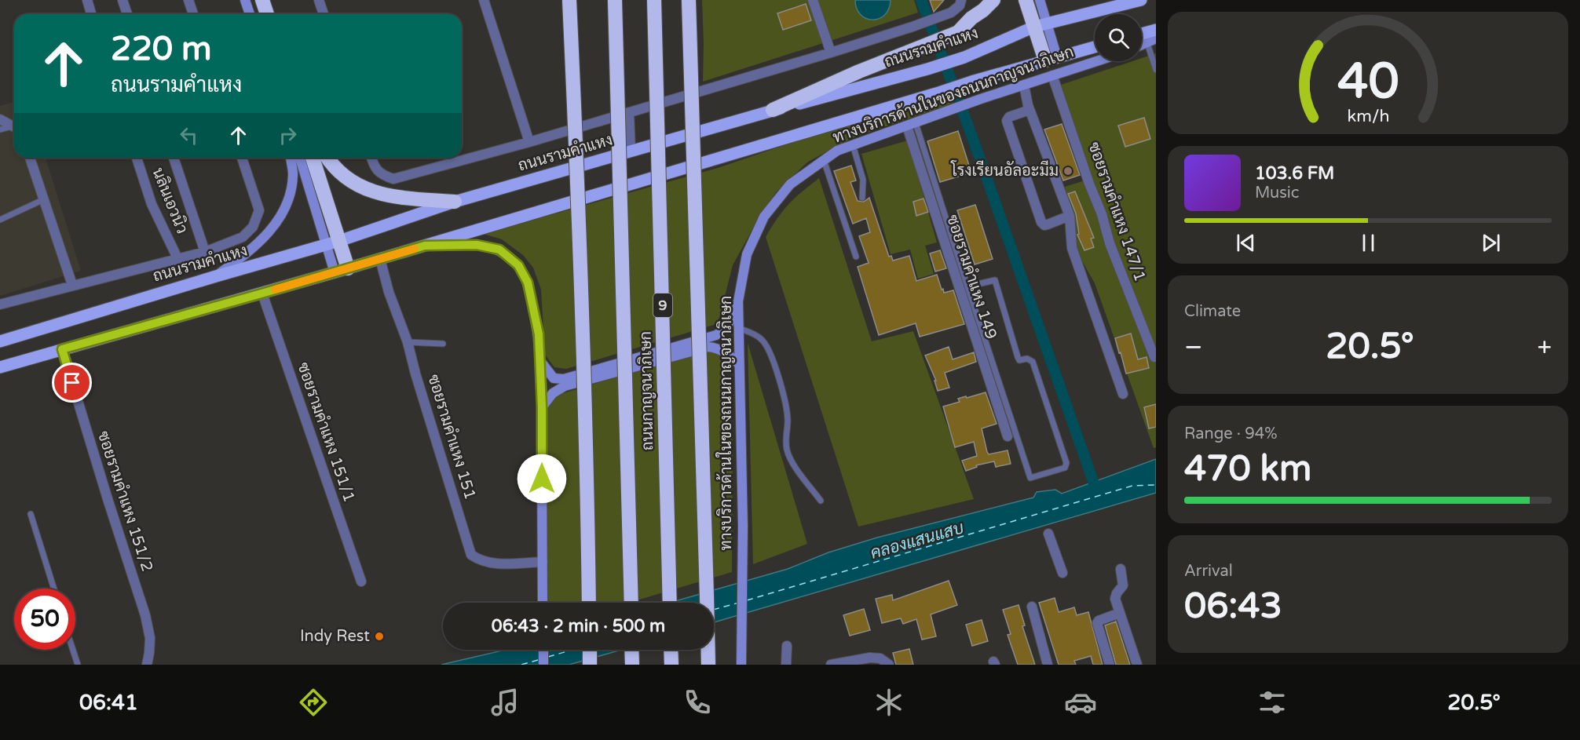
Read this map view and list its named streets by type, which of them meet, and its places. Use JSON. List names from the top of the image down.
{
  "streets": {
    "highway": ["9", "ถนนกาญจนาภิเษก"],
    "main road": ["ถนนรามคำแหง", "ทางบริการด้านในของถนนกาญจนาภิเษก"],
    "street": [
      "นลินเอวนิว",
      "ซอยรามคำแหง 147/1",
      "ซอยรามคำแหง 149",
      "ซอยรามคำแหง 151/1",
      "ซอยรามคำแหง 151",
      "ซอยรามคำแหง 151/2"
    ]
  },
  "crossings": [
    ["ถนนรามคำแหง", "นลินเอวนิว"],
    ["ทางบริการด้านในของถนนกาญจนาภิเษก", "ซอยรามคำแหง 147/1"],
    ["ทางบริการด้านในของถนนกาญจนาภิเษก", "ซอยรามคำแหง 149"]
  ],
  "water": ["คลองแสนแสบ"],
  "places": ["โรงเรียนอัลอะมีม", "Indy Rest"],
  "page": {
    "turn": ["220 m", "ถนนรามคำแหง"],
    "song": ["103.6 FM", "Music"],
    "tile": [
      "Climate",
      ["Range · 94%", "470 km"],
      ["Arrival", "06:43"]
    ],
    "heat": ["−", "20.5°", "+"],
    "limit": "50",
    "trip": "06:43 · 2 min · 500 m",
    "tabs": ["06:41", "20.5°"],
    "gauge": ["40", "km/h"]
  }
}
